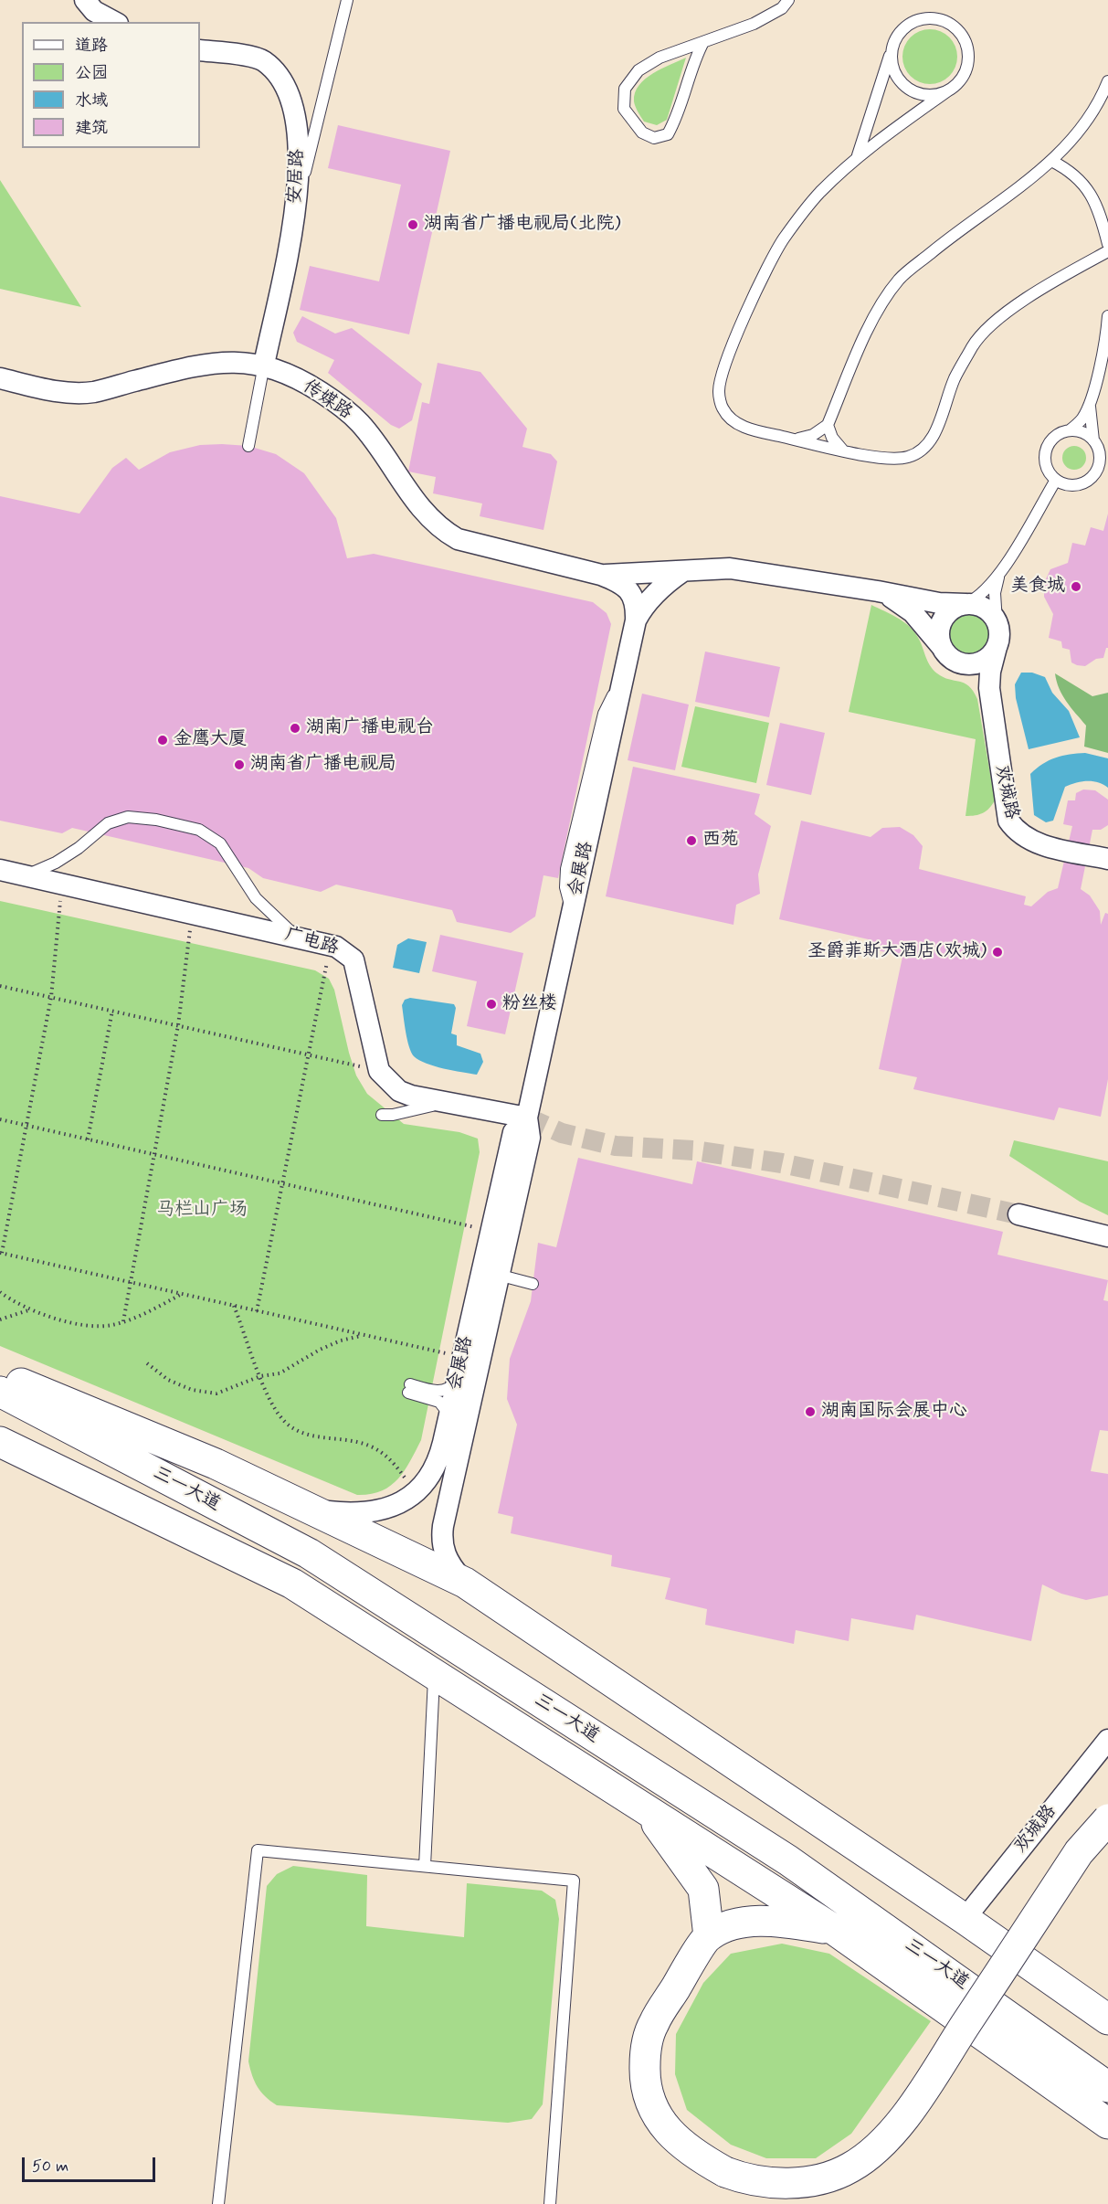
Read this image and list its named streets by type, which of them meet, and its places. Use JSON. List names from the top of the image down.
{
  "streets": {
    "highway": ["三一大道"],
    "street": [
      "安居路",
      "传媒路",
      "欢城路",
      "会展路",
      "广电路"
    ]
  },
  "crossings": [
    ["安居路", "传媒路"]
  ],
  "parks": ["马栏山广场"],
  "places": [
    "湖南省广播电视局(北院)",
    "美食城",
    "湖南广播电视台",
    "金鹰大厦",
    "湖南省广播电视局",
    "西苑",
    "圣爵菲斯大酒店(欢城)",
    "粉丝楼",
    "湖南国际会展中心"
  ],
  "legend": [
    "道路",
    "公园",
    "水域",
    "建筑"
  ],
  "scale_bar": "50 m"
}
